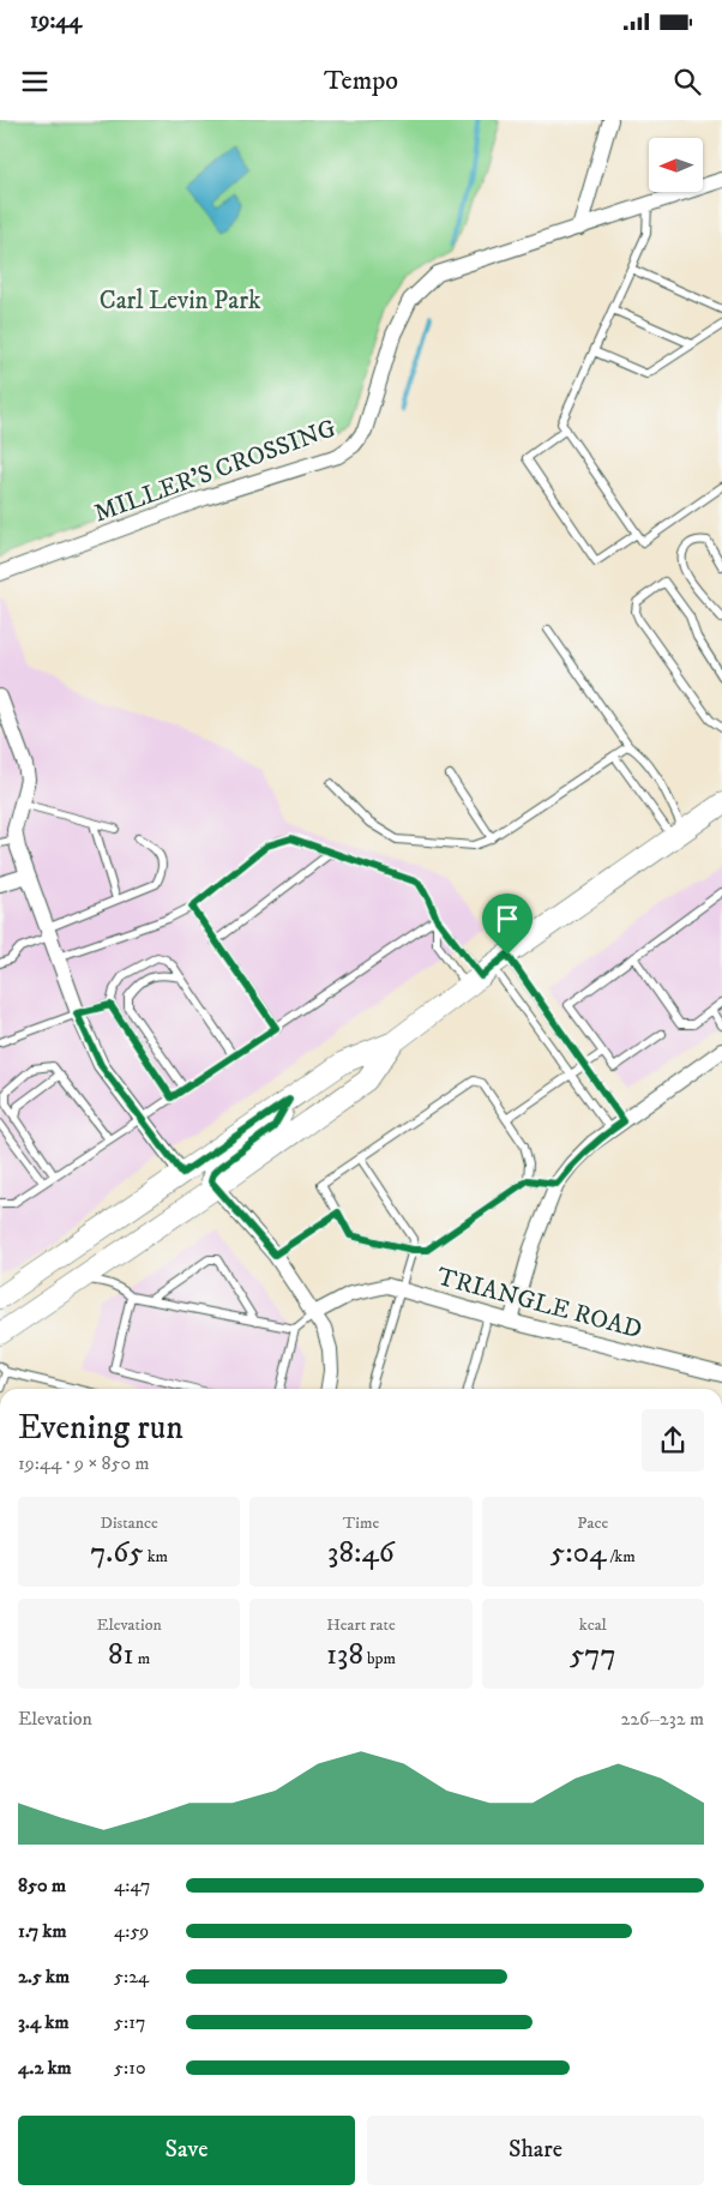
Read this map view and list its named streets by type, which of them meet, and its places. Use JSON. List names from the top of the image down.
{
  "streets": {
    "street": ["MILLER'S CROSSING", "TRIANGLE ROAD"]
  },
  "parks": ["Carl Levin Park"],
  "north": "left",
  "page": {
    "status": "19:44",
    "header": "Tempo",
    "heading": ["Evening run", "19:44 · 9 × 850 m"],
    "stats": [
      ["Distance", "7.65 km"],
      ["Time", "38:46"],
      ["Pace", "5:04 /km"],
      ["Elevation", "81 m"],
      ["Heart rate", "138 bpm"],
      ["kcal", "577"]
    ],
    "chart": ["Elevation", "226–232 m"],
    "list": [
      {
        "name": "850 m",
        "note": "4:47"
      },
      {
        "name": "1.7 km",
        "note": "4:59"
      },
      {
        "name": "2.5 km",
        "note": "5:24"
      },
      {
        "name": "3.4 km",
        "note": "5:17"
      },
      {
        "name": "4.2 km",
        "note": "5:10"
      }
    ],
    "buttons": ["Save", "Share"]
  }
}
